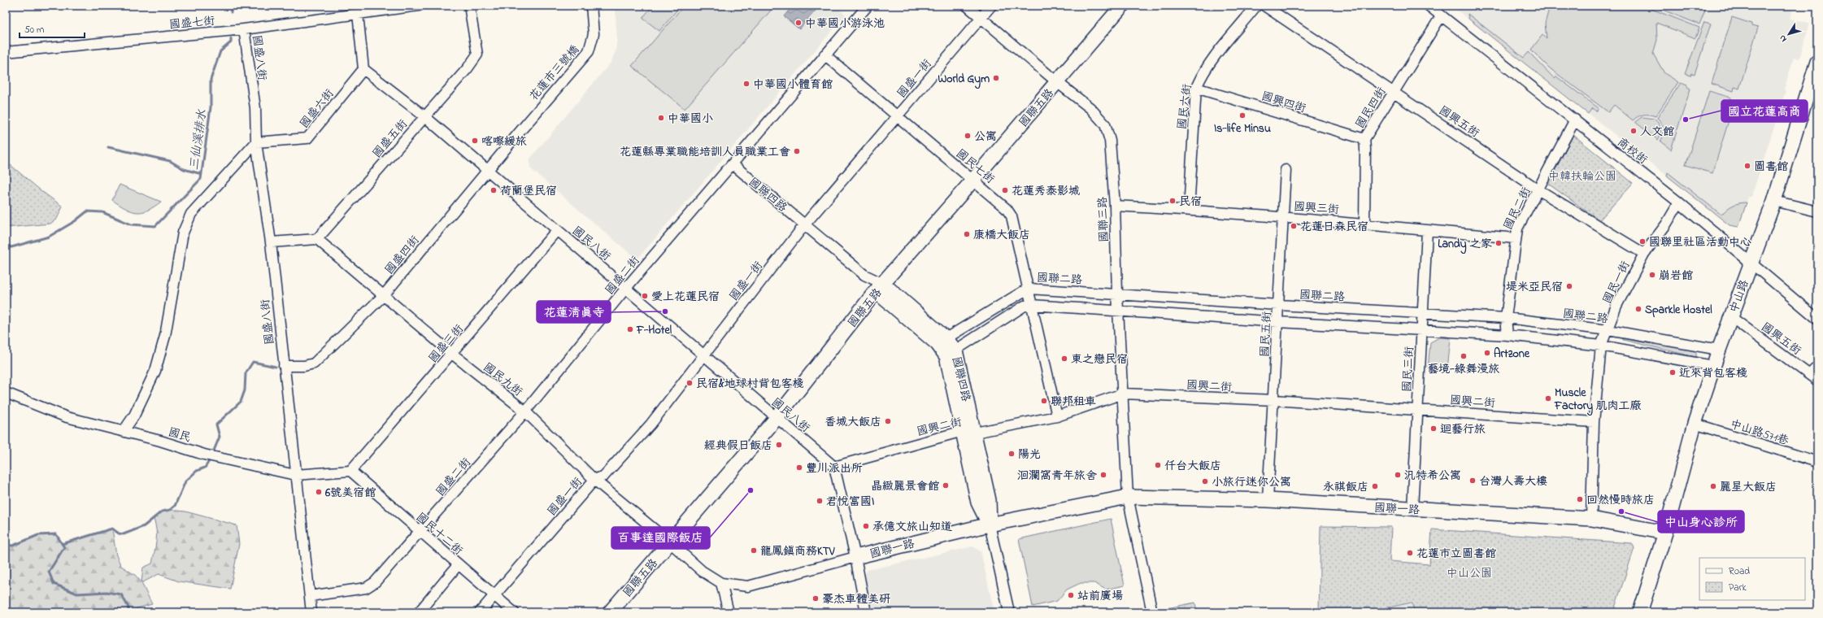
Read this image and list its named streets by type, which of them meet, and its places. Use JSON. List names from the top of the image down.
{
  "streets": {
    "street": [
      "國盛七街",
      "國盛八街",
      "花蓮市三號橋",
      "國盛一街",
      "國興四街",
      "國民六街",
      "國聯五路",
      "國民四街",
      "國盛六街",
      "國興五街",
      "國盛五街",
      "商校街",
      "國民七街",
      "國聯四路",
      "國興三街",
      "國民二街",
      "國聯三路",
      "國民八街",
      "國盛四街",
      "國盛二街",
      "國聯二路",
      "國民一街",
      "中山路",
      "國民五街",
      "國盛三街",
      "國民三街",
      "國民九街",
      "國興二街",
      "中山路571巷",
      "國民",
      "國聯一路",
      "國民十二街"
    ]
  },
  "crossings": [
    ["國盛七街", "國盛八街"],
    ["國盛八街", "國盛六街"],
    ["國盛八街", "國盛四街"],
    ["國盛八街", "國盛二街"],
    ["國盛八街", "國民"],
    ["花蓮市三號橋", "國盛四街"],
    ["國盛一街", "國民七街"],
    ["國盛一街", "國聯四路"],
    ["國盛一街", "國聯三路"],
    ["國盛一街", "國民八街"],
    ["國盛一街", "國民九街"],
    ["國盛一街", "國民十二街"],
    ["國興四街", "國民六街"],
    ["國興四街", "國民四街"],
    ["國民六街", "國興三街"],
    ["國聯五路", "國民七街"],
    ["國聯五路", "國聯四路"],
    ["國聯五路", "國聯三路"],
    ["國聯五路", "國民八街"],
    ["國聯五路", "國民九街"],
    ["國聯五路", "國聯一路"],
    ["國民四街", "國興五街"],
    ["國民四街", "商校街"],
    ["國民四街", "國興三街"],
    ["國盛六街", "國民八街"],
    ["國興五街", "國民二街"],
    ["國興五街", "國民一街"],
    ["國興五街", "中山路"],
    ["國盛五街", "國民八街"],
    ["國盛五街", "國民九街"],
    ["商校街", "國民二街"],
    ["商校街", "國民一街"],
    ["商校街", "中山路"],
    ["國民七街", "國盛二街"],
    ["國民七街", "國聯二路"],
    ["國民七街", "國興二街"],
    ["國聯四路", "國盛二街"],
    ["國聯四路", "國聯二路"],
    ["國聯四路", "國興二街"],
    ["國聯四路", "國聯一路"],
    ["國興三街", "國民二街"],
    ["國興三街", "國聯三路"],
    ["國興三街", "國民五街"],
    ["國興三街", "國民三街"],
    ["國民二街", "國聯二路"],
    ["國聯三路", "國聯二路"],
    ["國聯三路", "國興二街"],
    ["國聯三路", "國聯一路"],
    ["國民八街", "國盛四街"],
    ["國民八街", "國盛二街"],
    ["國民八街", "國盛三街"],
    ["國民八街", "國興二街"],
    ["國盛四街", "國民九街"],
    ["國盛二街", "國民九街"],
    ["國盛二街", "國民十二街"],
    ["國聯二路", "國民一街"],
    ["國聯二路", "中山路"],
    ["國聯二路", "國民五街"],
    ["國聯二路", "國民三街"],
    ["國民一街", "國興二街"],
    ["國民一街", "國聯一路"],
    ["中山路", "中山路571巷"],
    ["中山路", "國聯一路"],
    ["國民五街", "國興二街"],
    ["國民五街", "國聯一路"],
    ["國盛三街", "國民九街"],
    ["國盛三街", "國民"],
    ["國盛三街", "國民十二街"],
    ["國民三街", "國興二街"],
    ["國民三街", "國聯一路"],
    ["國民九街", "國聯一路"],
    ["國民", "國民十二街"]
  ],
  "water": ["三仙溪排水"],
  "parks": ["中韓扶輪公園", "中山公園"],
  "places": [
    "中華國小游泳池",
    "World Gym",
    "中華國小體育館",
    "Is-life Minsu",
    "中華國小",
    "國立花蓮高商",
    "人文館",
    "公寓",
    "喀嚓緩旅",
    "花蓮縣專業職能培訓人員職業工會",
    "圖書館",
    "荷蘭堡民宿",
    "花蓮秀泰影城",
    "民宿",
    "花蓮日森民宿",
    "康橋大飯店",
    "國聯里社區活動中心",
    "Landy 之家",
    "崩岩館",
    "堤米亞民宿",
    "愛上花蓮民宿",
    "Sparkle Hostel",
    "花蓮清真寺",
    "F-Hotel",
    "Artzone",
    "藝境-綠舞漫旅",
    "東之戀民宿",
    "近來背包客棧",
    "民宿&地球村背包客棧",
    "Muscle Factory 肌肉工廠",
    "聯邦租車",
    "香城大飯店",
    "迴藝行旅",
    "經典假日飯店",
    "陽光",
    "仟台大飯店",
    "豐川派出所",
    "洄瀾窩青年旅舍",
    "汎特希公寓",
    "台灣人壽大樓",
    "小旅行迷你公寓",
    "晶緻麗景會館",
    "永祺飯店",
    "麗星大飯店",
    "百事達國際飯店",
    "6號美宿館",
    "回然慢時旅店",
    "君悅富國I",
    "中山身心診所",
    "承億文旅山知道",
    "龍鳳鎮商務KTV",
    "花蓮市立圖書館",
    "站前廣場",
    "豪杰車體美研"
  ],
  "legend": ["Road", "Park"],
  "scale_bar": "50 m",
  "north": "bottom left"
}
